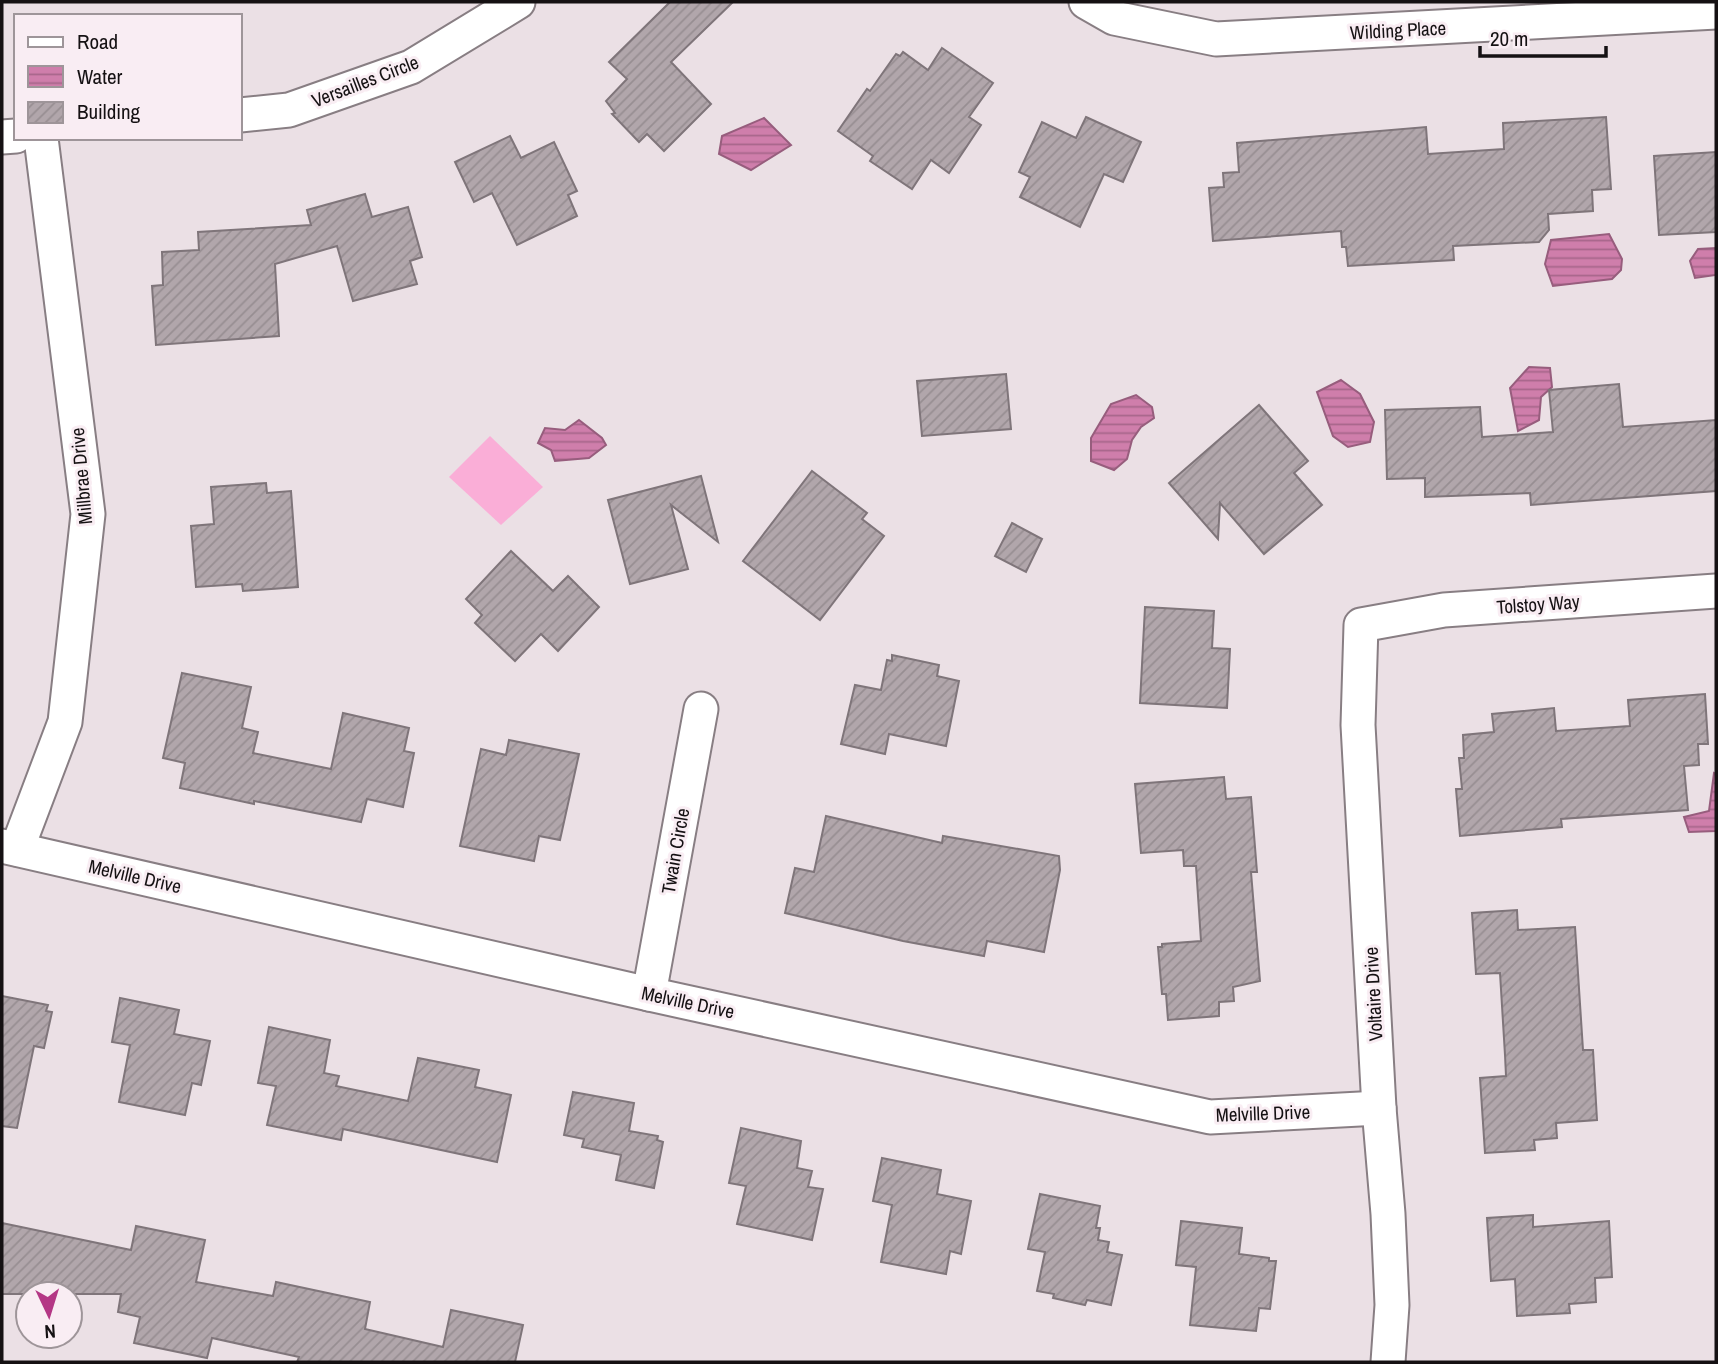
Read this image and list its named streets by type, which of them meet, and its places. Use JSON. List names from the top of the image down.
{
  "streets": {
    "street": [
      "Wilding Place",
      "Versailles Circle",
      "Millbrae Drive",
      "Tolstoy Way",
      "Twain Circle",
      "Melville Drive",
      "Voltaire Drive"
    ]
  },
  "crossings": [
    ["Millbrae Drive", "Melville Drive"],
    ["Tolstoy Way", "Voltaire Drive"],
    ["Twain Circle", "Melville Drive"],
    ["Melville Drive", "Voltaire Drive"]
  ],
  "legend": ["Road", "Water", "Building"],
  "scale_bar": "20 m",
  "north": "bottom"
}
